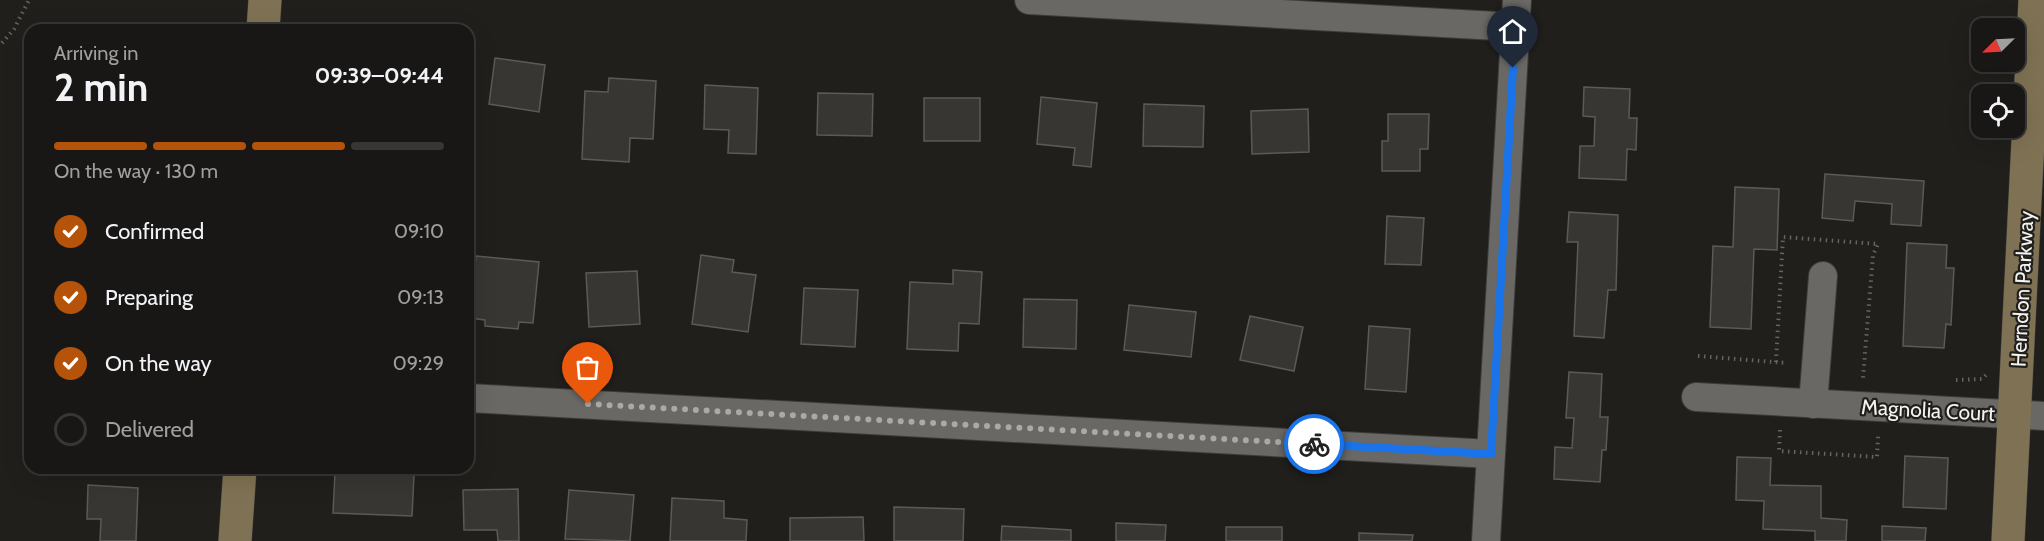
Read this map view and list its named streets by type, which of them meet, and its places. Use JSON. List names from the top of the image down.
{
  "streets": {
    "main road": ["Herndon Parkway"],
    "street": ["Magnolia Court"]
  },
  "crossings": [
    ["Herndon Parkway", "Magnolia Court"]
  ],
  "north": "bottom left",
  "page": {
    "heading": ["2 min", "Arriving in", "09:39–09:44"],
    "bar": "On the way · 130 m",
    "list": [
      ["Confirmed", "09:10"],
      ["Preparing", "09:13"],
      ["On the way", "09:29"],
      "Delivered"
    ]
  }
}
